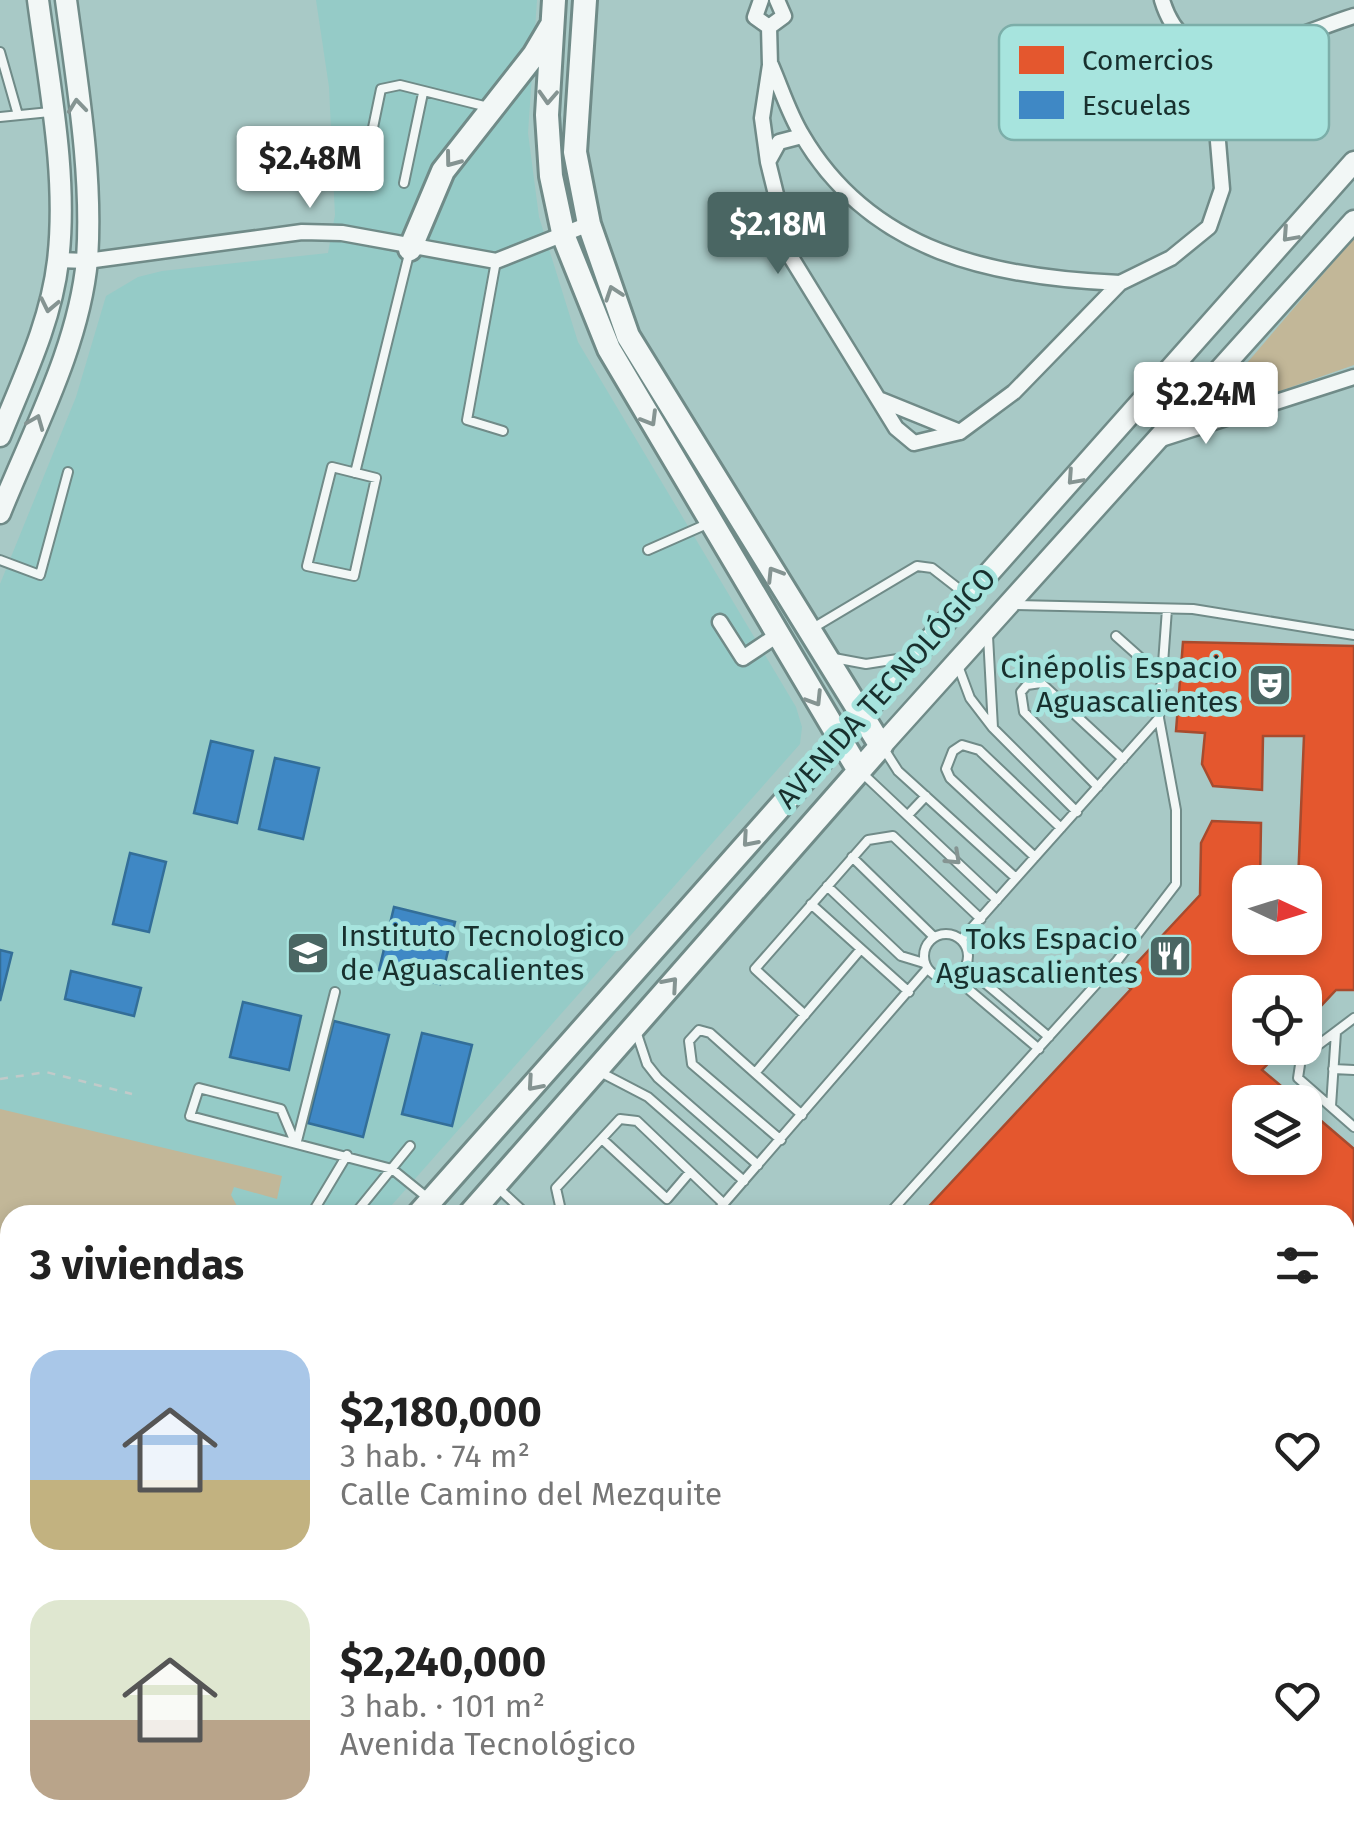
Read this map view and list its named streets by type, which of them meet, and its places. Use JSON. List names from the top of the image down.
{
  "streets": {
    "main road": ["AVENIDA TECNOLÓGICO"]
  },
  "places": {
    "theatre": ["Cinépolis Espacio Aguascalientes"],
    "school or university": ["Instituto Tecnologico de Aguascalientes"],
    "restaurant": ["Toks Espacio Aguascalientes"]
  },
  "legend": ["Comercios", "Escuelas"],
  "north": "right",
  "page": {
    "price": ["$2.48M", "$2.18M", "$2.24M"],
    "heading": "3 viviendas",
    "list": [
      {
        "name": "$2,180,000",
        "note": "3 hab. · 74 m² · Calle Camino del Mezquite"
      },
      {
        "name": "$2,240,000",
        "note": "3 hab. · 101 m² · Avenida Tecnológico"
      }
    ]
  }
}
